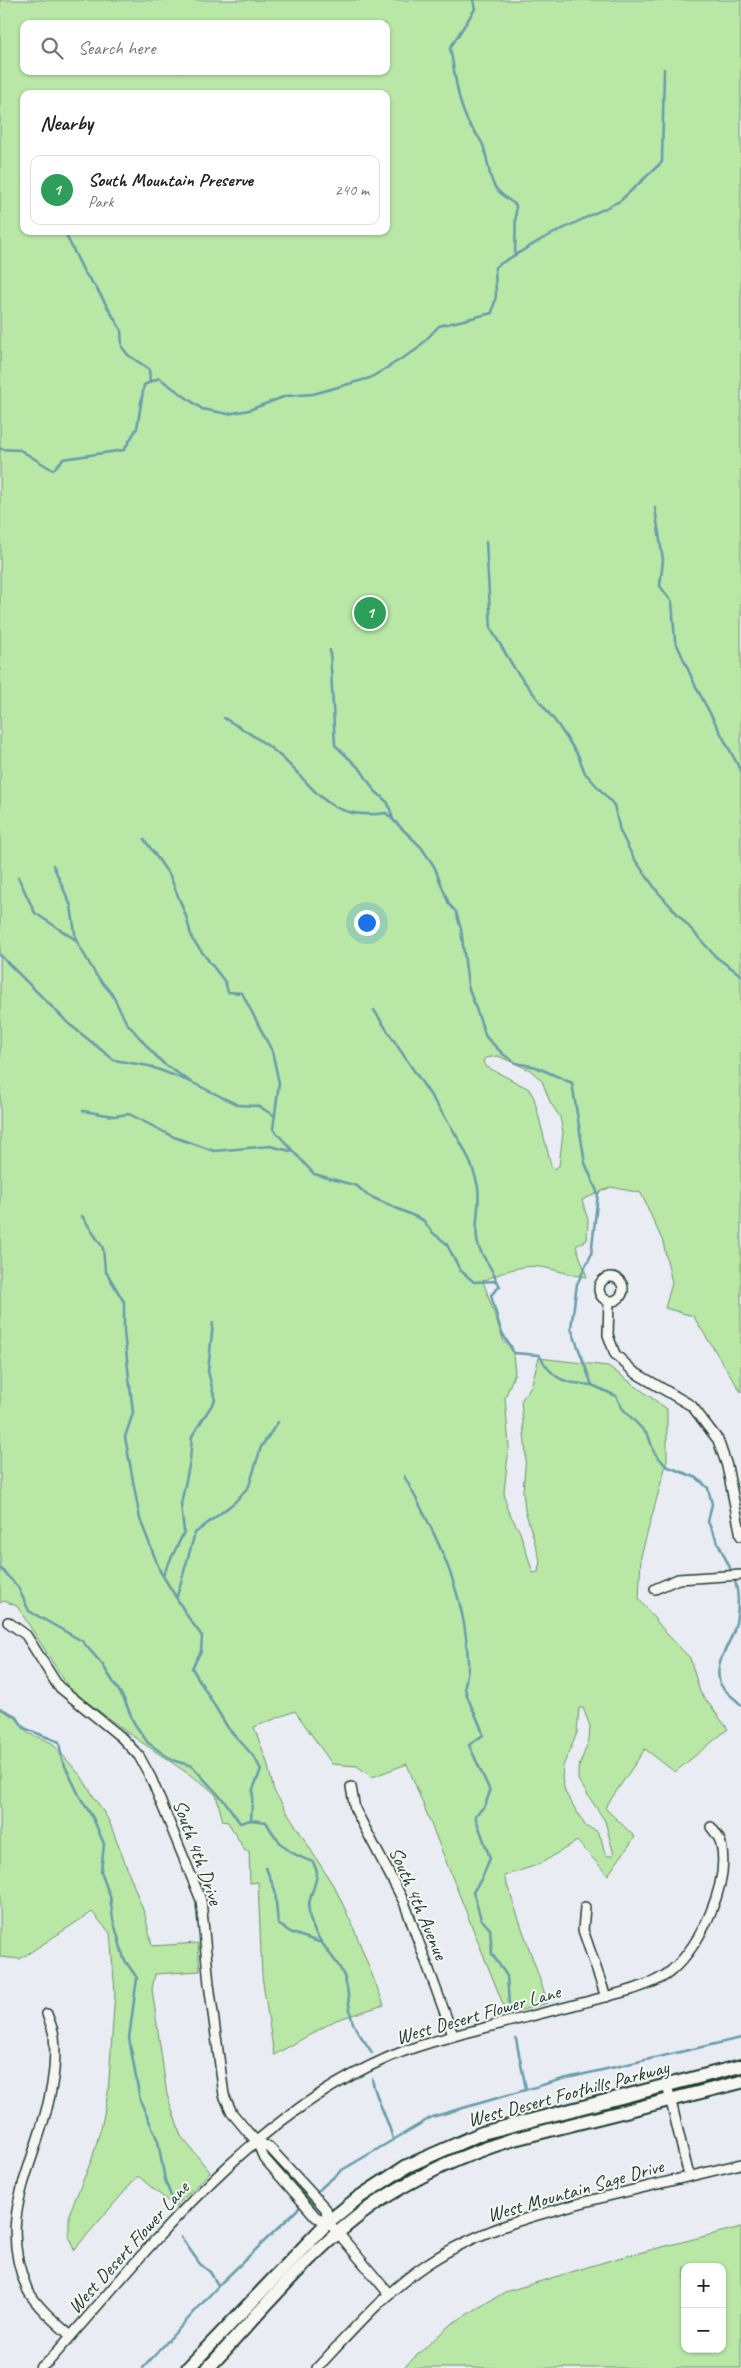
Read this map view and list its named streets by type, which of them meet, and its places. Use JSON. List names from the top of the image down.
{
  "streets": {
    "street": [
      "South 4th Drive",
      "South 4th Avenue",
      "West Desert Flower Lane",
      "West Desert Foothills Parkway",
      "West Mountain Sage Drive"
    ]
  },
  "crossings": [
    ["South 4th Drive", "West Desert Flower Lane"],
    ["South 4th Drive", "West Desert Foothills Parkway"],
    ["South 4th Drive", "West Mountain Sage Drive"],
    ["South 4th Avenue", "West Desert Flower Lane"]
  ],
  "page": {
    "search": "Search here",
    "heading": "Nearby",
    "list": [
      {
        "mark": "1",
        "name": "South Mountain Preserve",
        "note": "Park",
        "value": "240 m"
      }
    ],
    "pins": "1",
    "map_buttons": ["+", "−"]
  }
}
